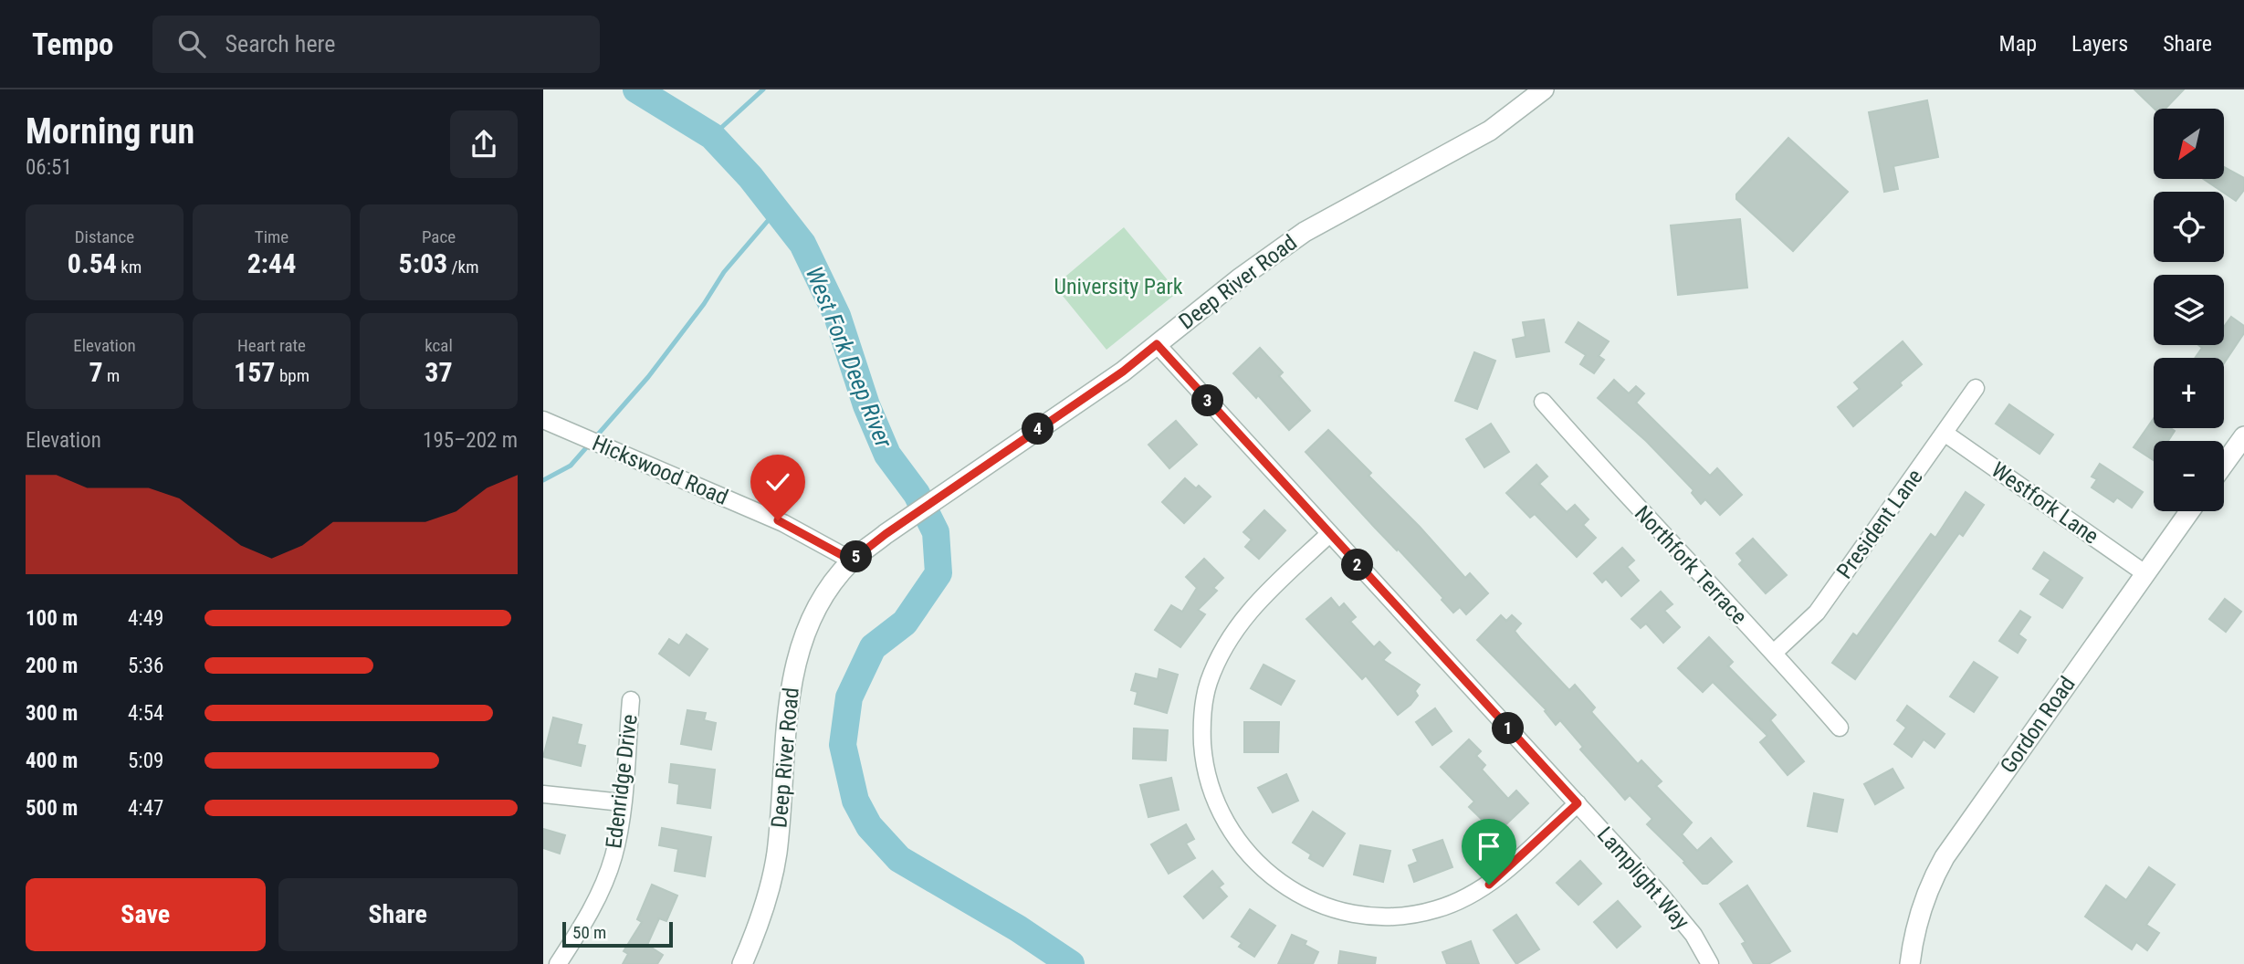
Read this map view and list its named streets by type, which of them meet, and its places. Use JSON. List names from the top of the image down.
{
  "streets": {
    "street": [
      "Deep River Road",
      "Hickswood Road",
      "Westfork Lane",
      "President Lane",
      "Northfork Terrace",
      "Gordon Road",
      "Edenridge Drive",
      "Lamplight Way"
    ]
  },
  "crossings": [
    ["Deep River Road", "Hickswood Road"],
    ["Deep River Road", "Lamplight Way"],
    ["Westfork Lane", "President Lane"],
    ["Westfork Lane", "Gordon Road"],
    ["President Lane", "Northfork Terrace"]
  ],
  "water": ["West Fork Deep River"],
  "parks": ["University Park"],
  "scale_bar": "50 m",
  "north": "bottom left",
  "page": {
    "header": "Tempo",
    "search": "Search here",
    "nav": ["Map", "Layers", "Share"],
    "heading": ["Morning run", "06:51"],
    "map_buttons": ["+", "−"],
    "stats": [
      ["Distance", "0.54 km"],
      ["Time", "2:44"],
      ["Pace", "5:03 /km"],
      ["Elevation", "7 m"],
      ["Heart rate", "157 bpm"],
      ["kcal", "37"]
    ],
    "pins": [
      "3",
      "4",
      "5",
      "2",
      "1"
    ],
    "chart": ["Elevation", "195–202 m"],
    "list": [
      {
        "name": "100 m",
        "note": "4:49"
      },
      {
        "name": "200 m",
        "note": "5:36"
      },
      {
        "name": "300 m",
        "note": "4:54"
      },
      {
        "name": "400 m",
        "note": "5:09"
      },
      {
        "name": "500 m",
        "note": "4:47"
      }
    ],
    "buttons": ["Save", "Share"],
    "scale": "50 m"
  }
}
